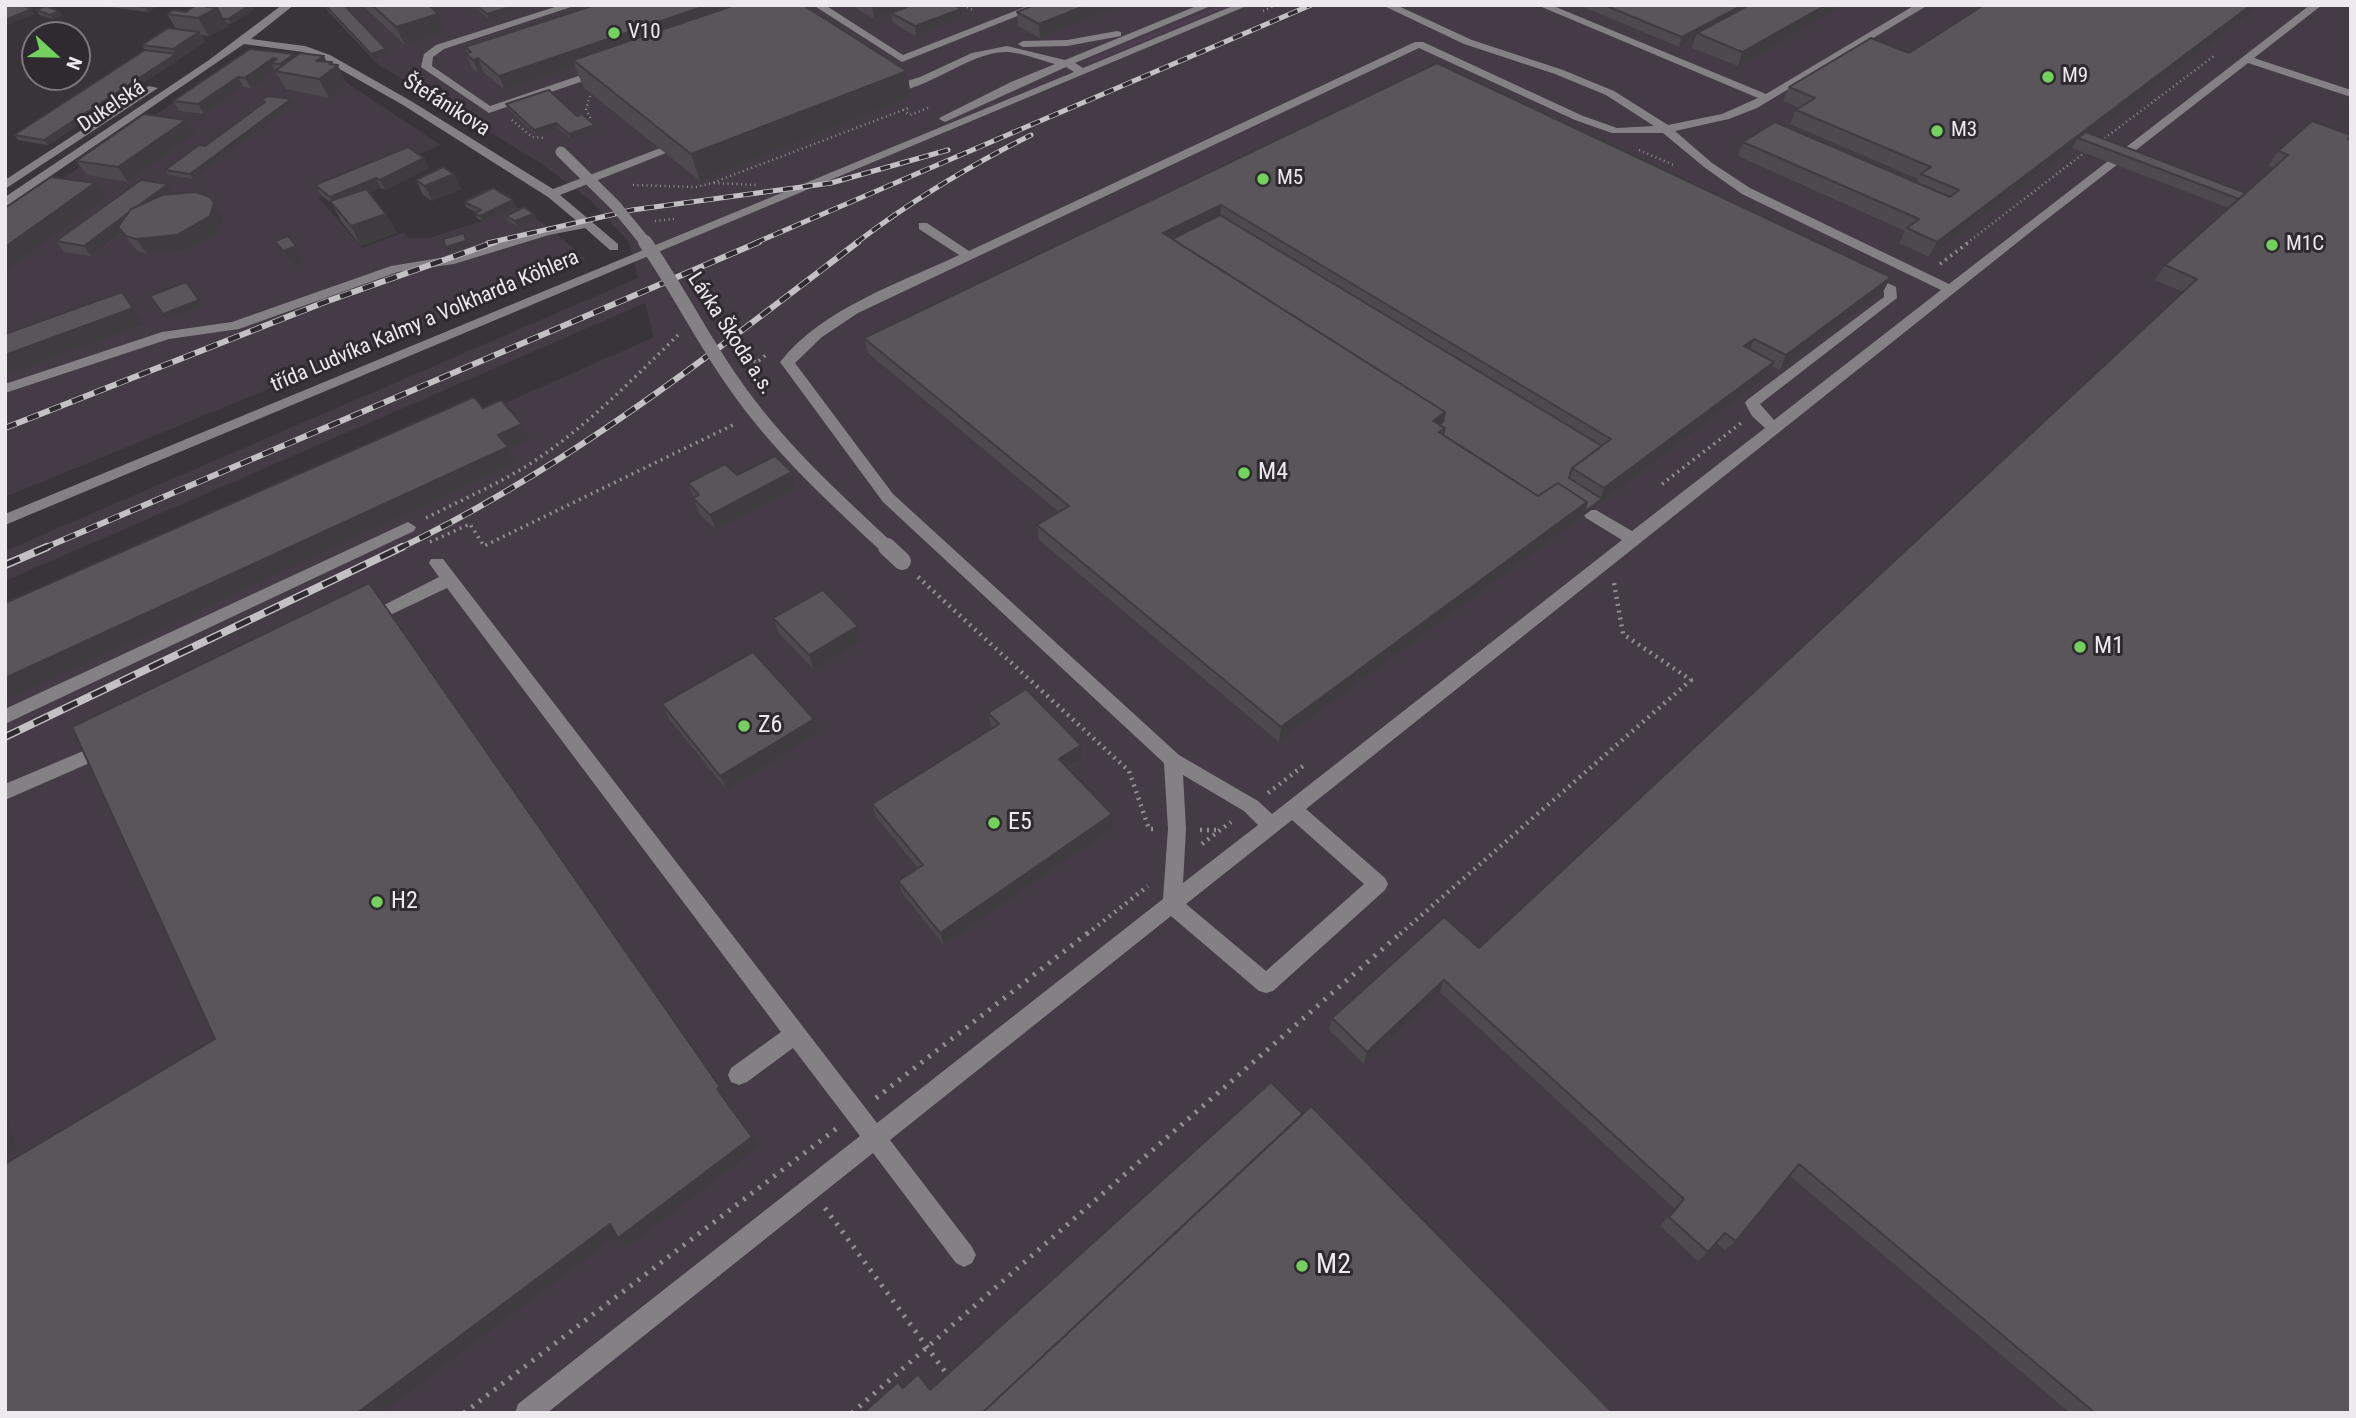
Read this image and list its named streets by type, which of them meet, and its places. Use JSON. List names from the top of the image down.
{
  "streets": {
    "street": [
      "Štefánikova",
      "Dukelská",
      "třída Ludvíka Kalmy a Volkharda Köhlera",
      "Lávka Škoda a.s."
    ]
  },
  "crossings": [
    ["Štefánikova", "Dukelská"]
  ],
  "places": [
    "V10",
    "M9",
    "M3",
    "M5",
    "M1C",
    "M4",
    "M1",
    "Z6",
    "E5",
    "H2",
    "M2"
  ],
  "north": "right"
}
